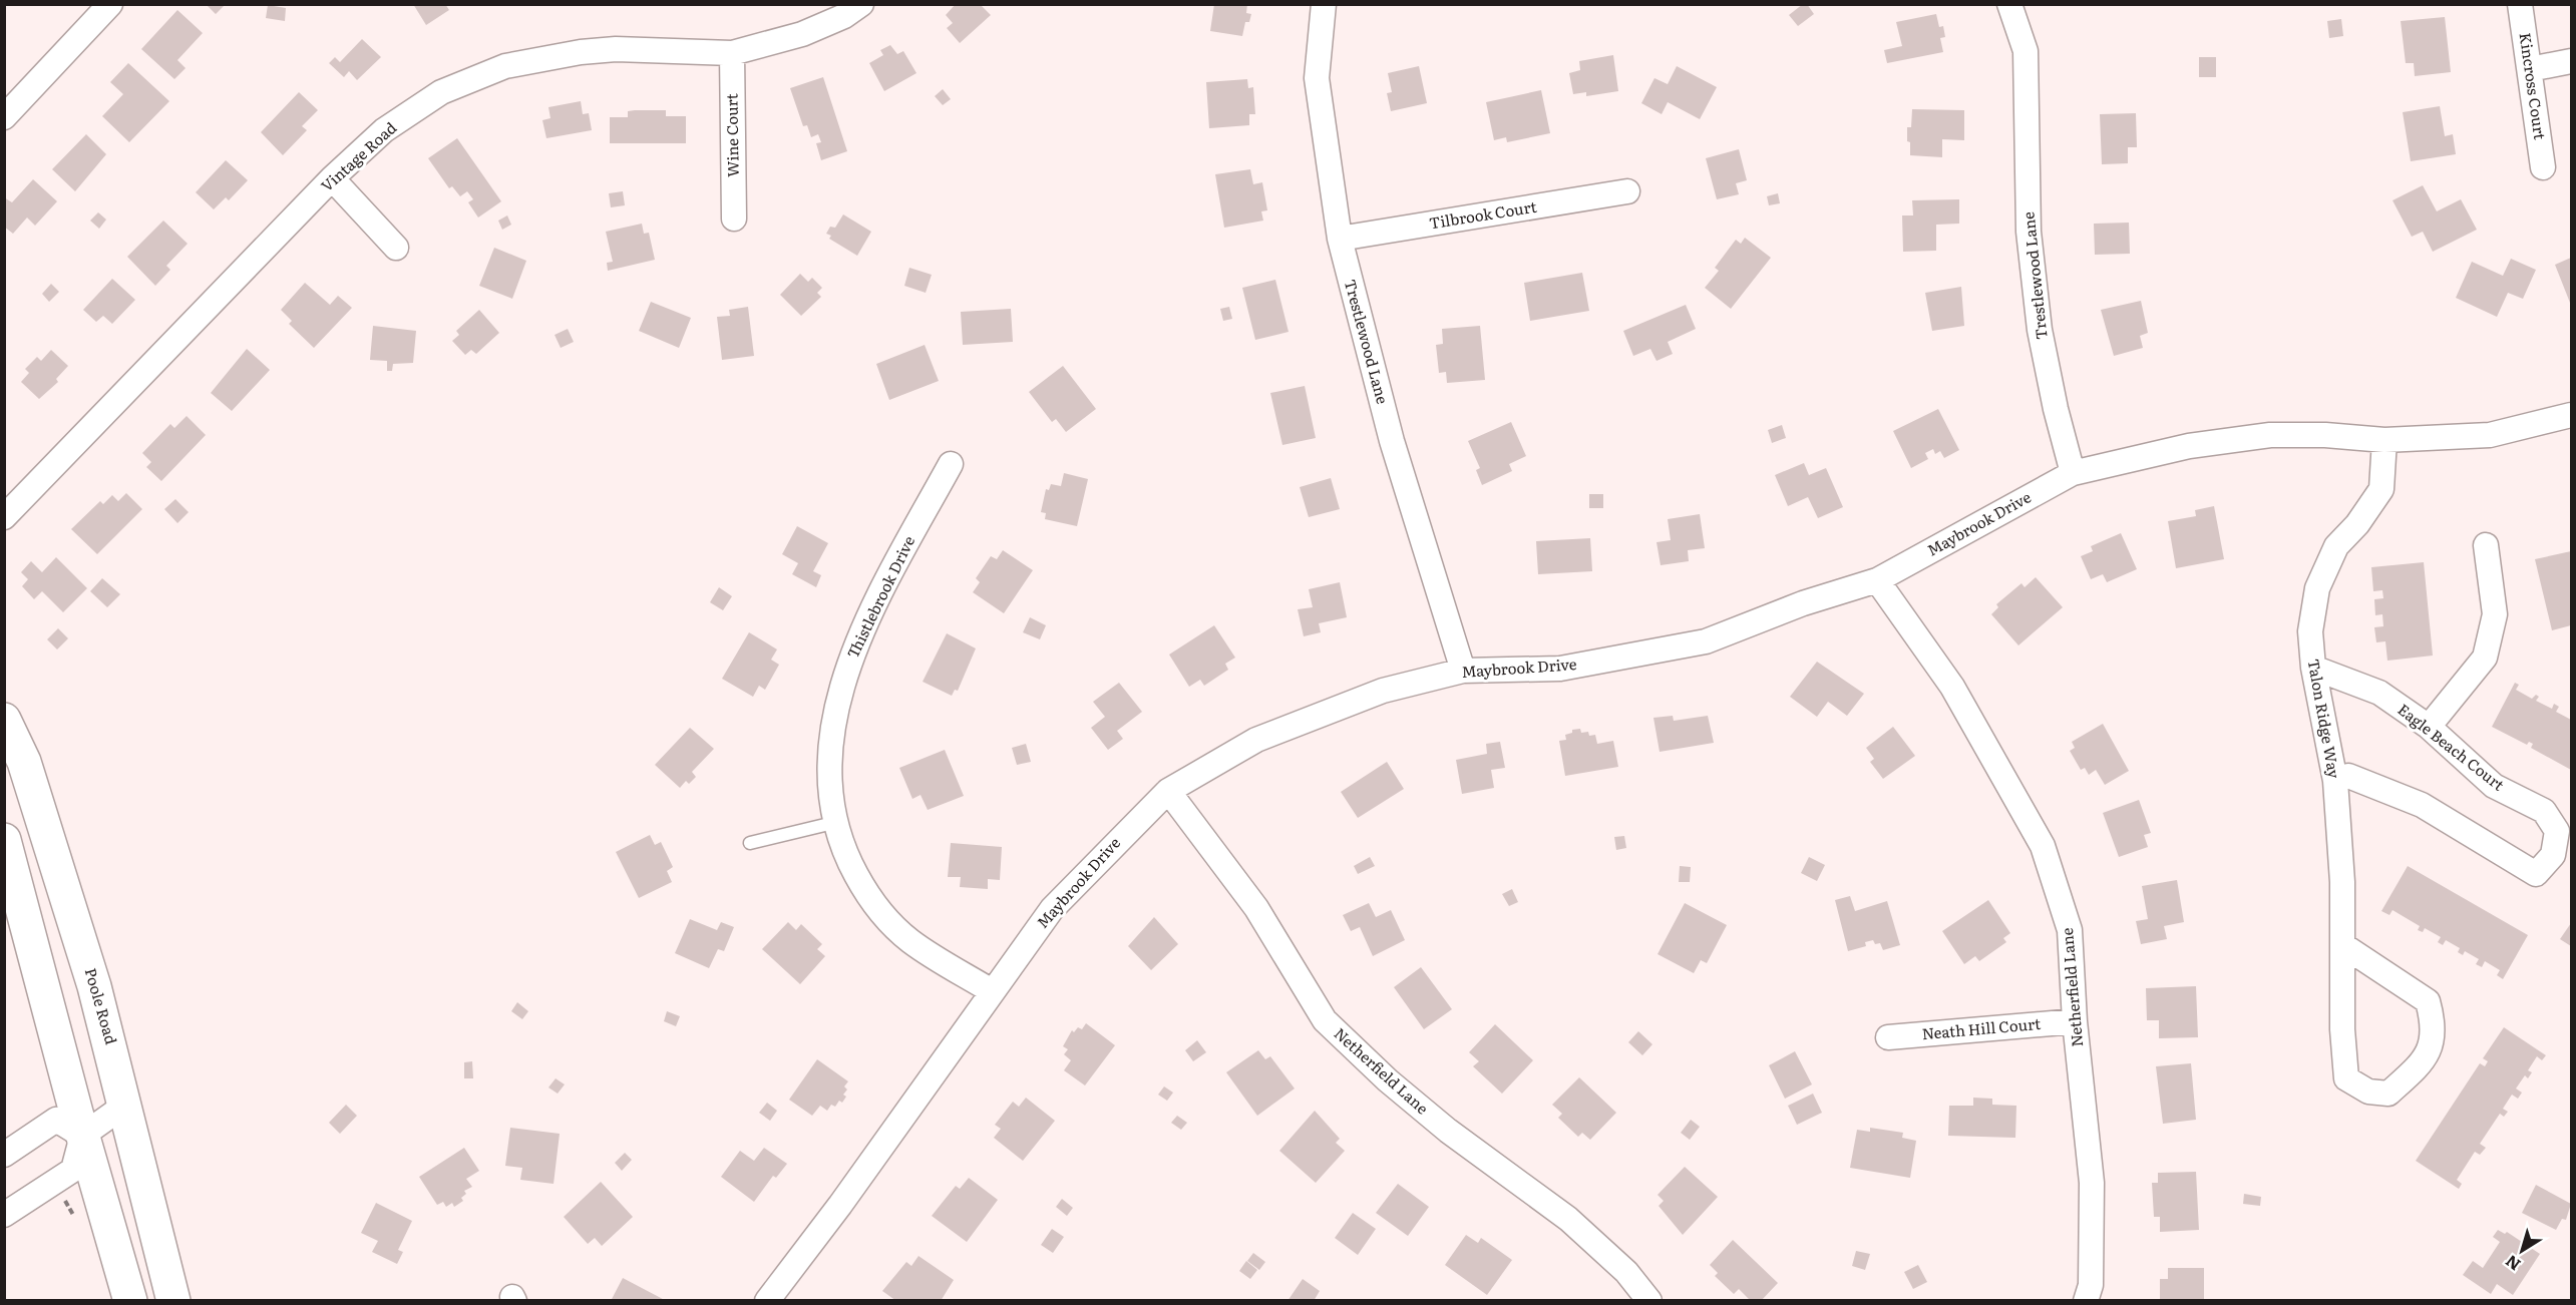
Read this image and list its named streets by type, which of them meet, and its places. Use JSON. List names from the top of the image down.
{
  "streets": {
    "main road": ["Poole Road"],
    "street": [
      "Kincross Court",
      "Wine Court",
      "Vintage Road",
      "Tilbrook Court",
      "Trestlewood Lane",
      "Maybrook Drive",
      "Thistlebrook Drive",
      "Talon Ridge Way",
      "Eagle Beach Court",
      "Netherfield Lane",
      "Neath Hill Court"
    ]
  },
  "crossings": [
    ["Wine Court", "Vintage Road"],
    ["Tilbrook Court", "Trestlewood Lane"],
    ["Trestlewood Lane", "Maybrook Drive"],
    ["Maybrook Drive", "Thistlebrook Drive"],
    ["Maybrook Drive", "Talon Ridge Way"],
    ["Maybrook Drive", "Netherfield Lane"],
    ["Talon Ridge Way", "Eagle Beach Court"],
    ["Netherfield Lane", "Neath Hill Court"]
  ],
  "north": "bottom left"
}
